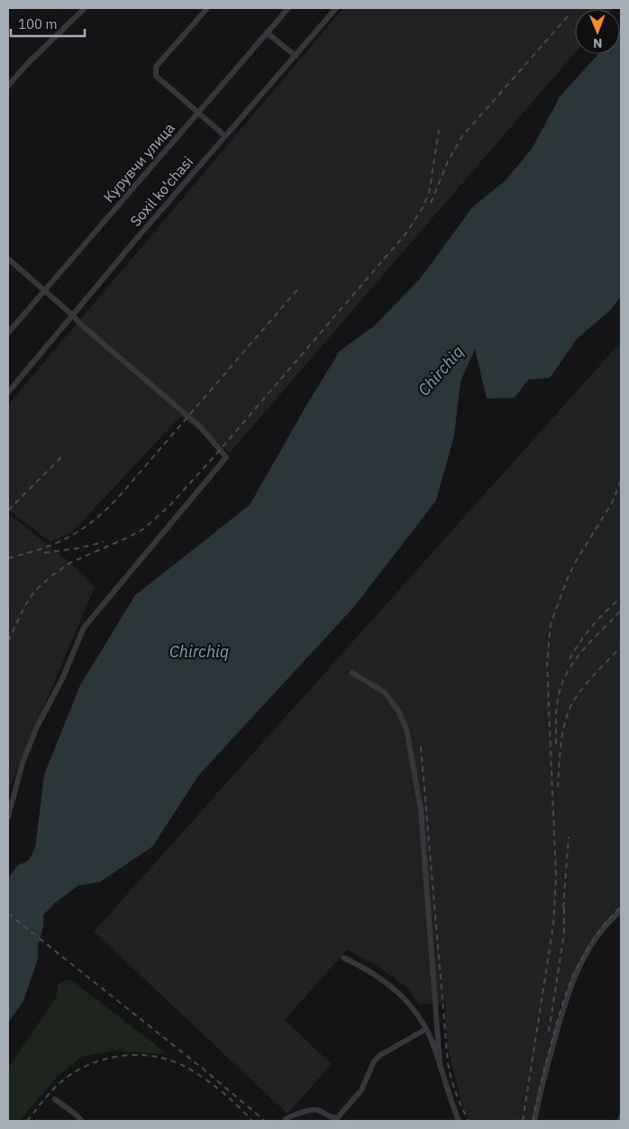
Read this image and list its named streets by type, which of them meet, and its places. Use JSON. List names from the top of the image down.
{
  "streets": {
    "street": ["Курувчи улица", "Soxil ko'chasi"]
  },
  "water": ["Chirchiq"],
  "scale_bar": "100 m",
  "north": "bottom"
}
